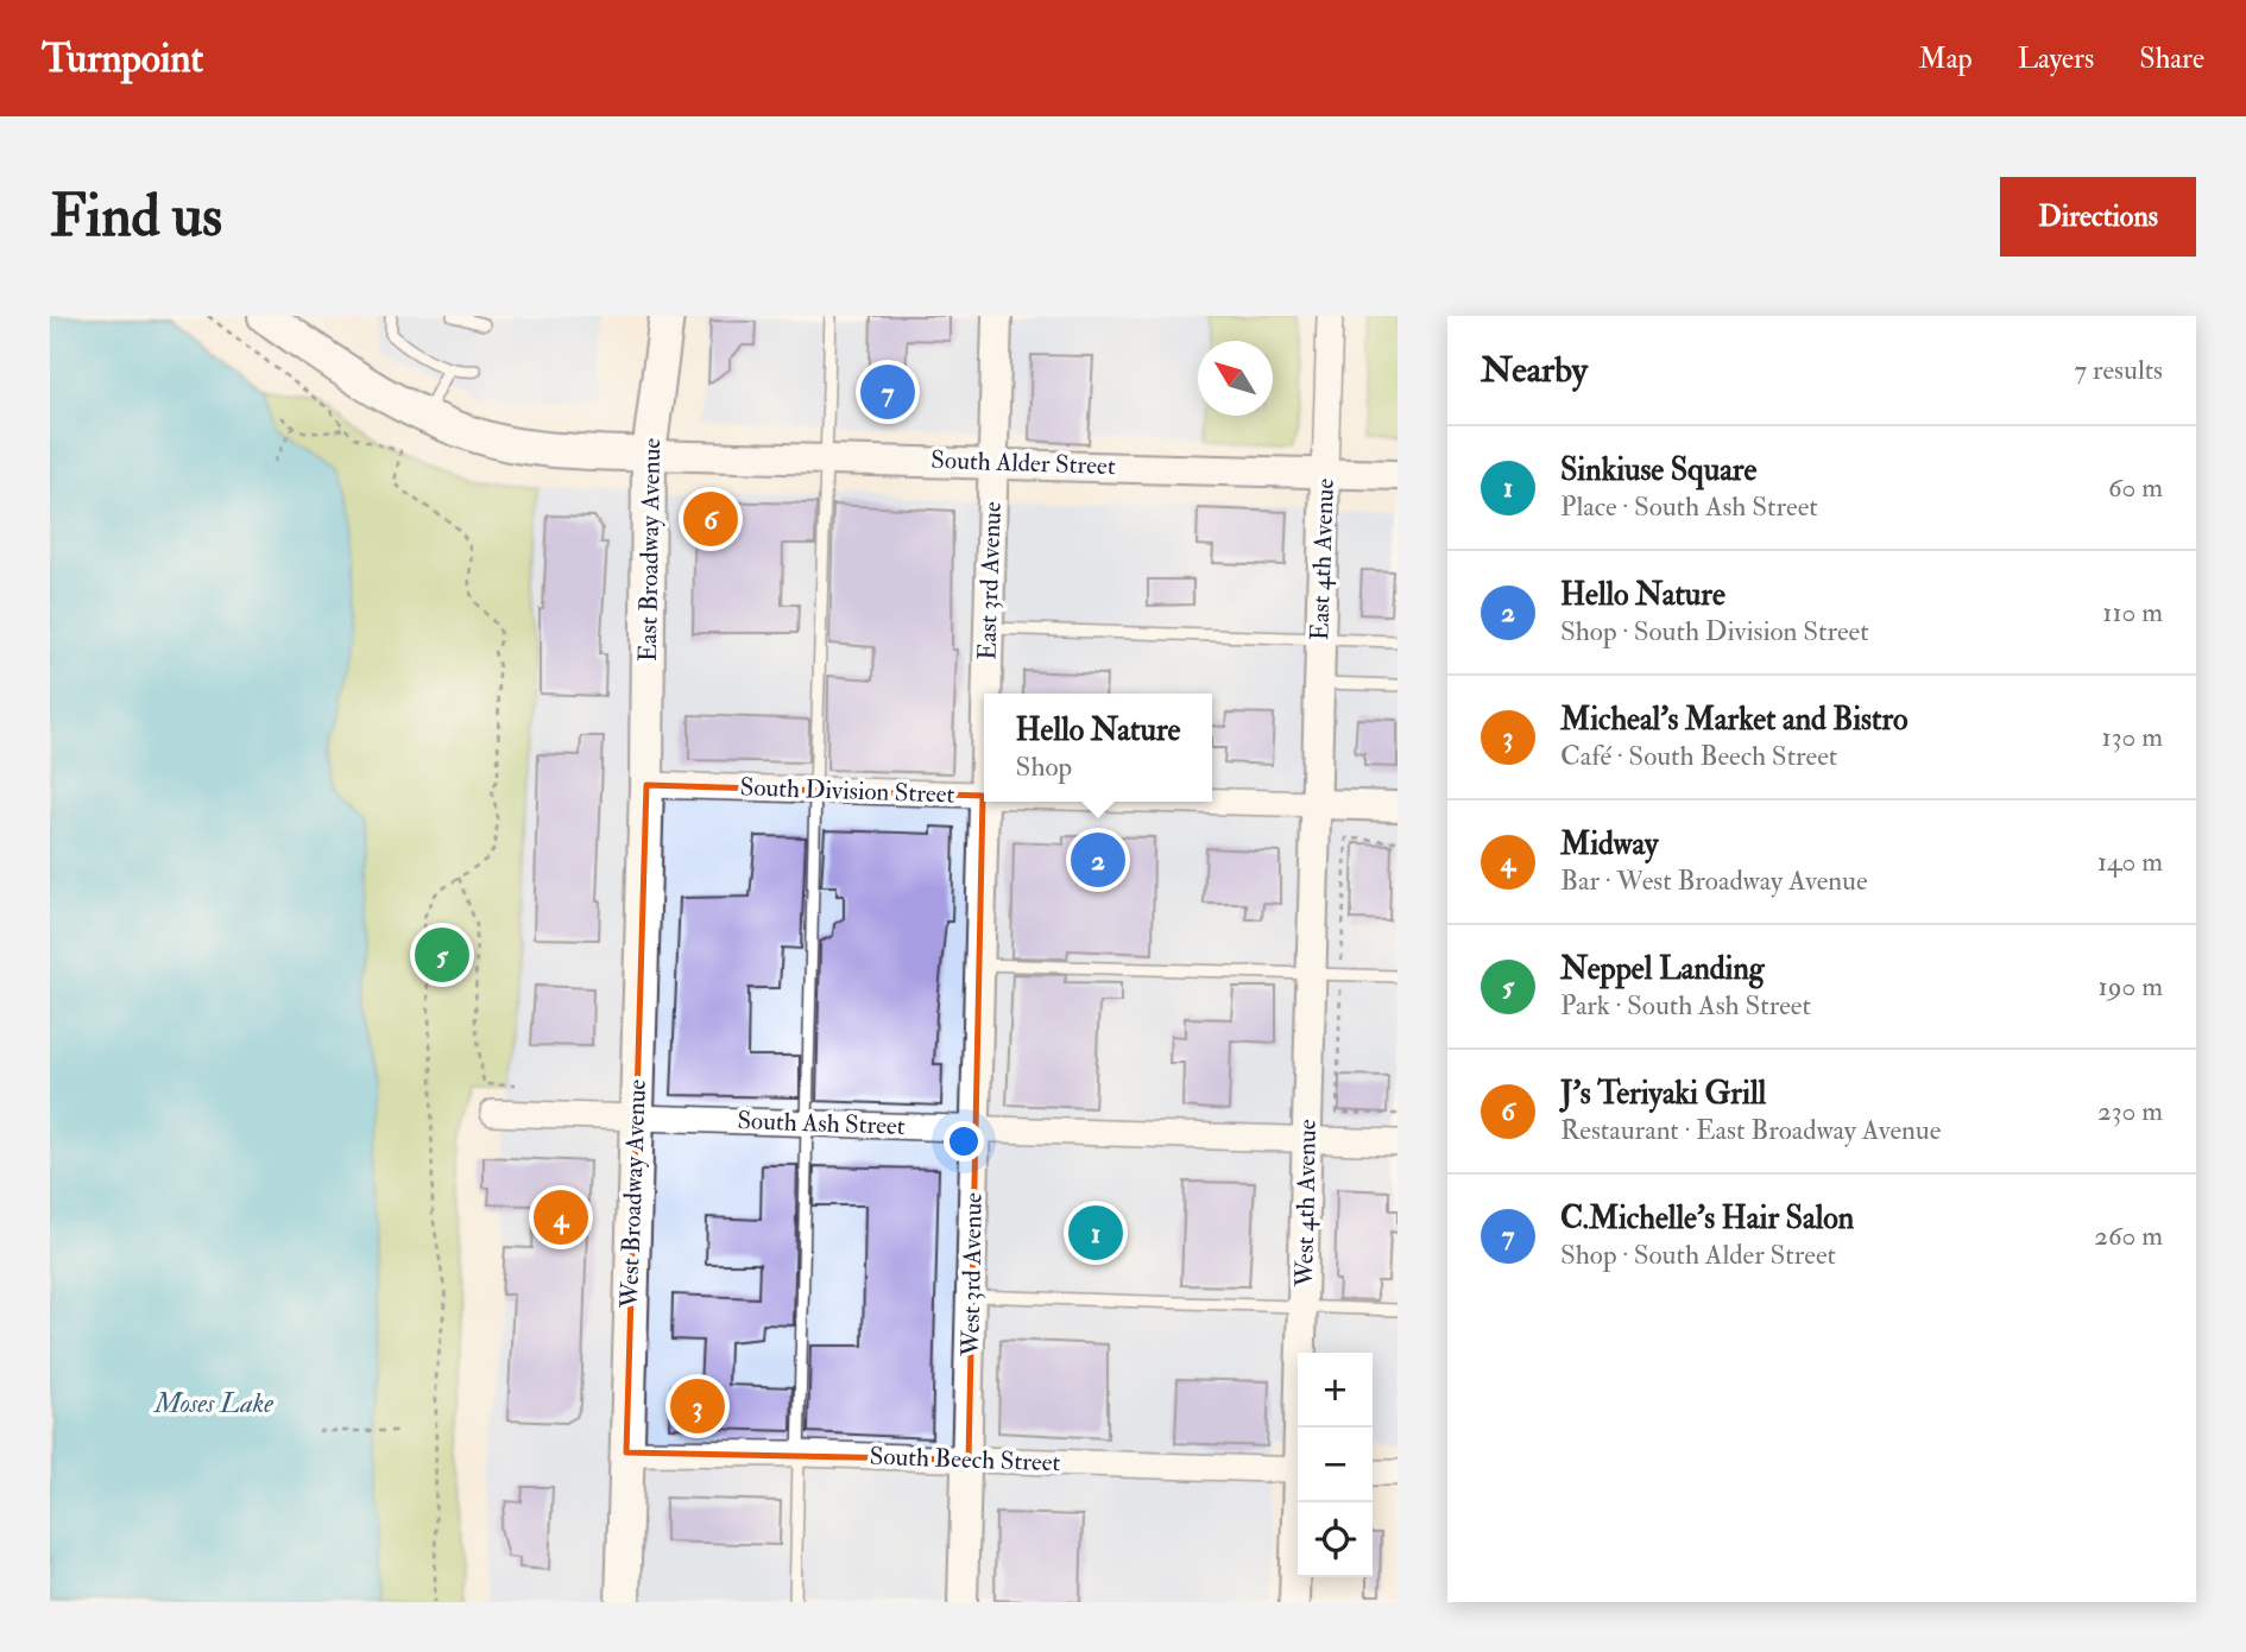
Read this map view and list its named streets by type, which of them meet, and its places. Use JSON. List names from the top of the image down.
{
  "streets": {
    "main road": [
      "South Alder Street",
      "East Broadway Avenue",
      "East 4th Avenue",
      "East 3rd Avenue",
      "South Division Street",
      "West Broadway Avenue",
      "West 4th Avenue",
      "West 3rd Avenue"
    ],
    "street": ["South Ash Street", "South Beech Street"]
  },
  "crossings": [
    ["South Alder Street", "East Broadway Avenue"],
    ["South Alder Street", "East 4th Avenue"],
    ["South Alder Street", "East 3rd Avenue"],
    ["East Broadway Avenue", "South Division Street"],
    ["East Broadway Avenue", "West Broadway Avenue"],
    ["East 4th Avenue", "South Division Street"],
    ["East 4th Avenue", "West 4th Avenue"],
    ["East 3rd Avenue", "South Division Street"],
    ["East 3rd Avenue", "West 3rd Avenue"],
    ["South Division Street", "West Broadway Avenue"],
    ["South Division Street", "West 4th Avenue"],
    ["South Division Street", "West 3rd Avenue"],
    ["South Ash Street", "West Broadway Avenue"],
    ["South Ash Street", "West 4th Avenue"],
    ["South Ash Street", "West 3rd Avenue"],
    ["West Broadway Avenue", "South Beech Street"],
    ["West 3rd Avenue", "South Beech Street"]
  ],
  "water": ["Moses Lake"],
  "north": "top left",
  "page": {
    "header": "Turnpoint",
    "nav": ["Map", "Layers", "Share"],
    "buttons": "Directions",
    "title": "Find us",
    "heading": ["Nearby", "7 results"],
    "pins": [
      "7",
      "6",
      "2",
      "5",
      "4",
      "1",
      "3"
    ],
    "list": [
      {
        "mark": "1",
        "name": "Sinkiuse Square",
        "note": "Place · South Ash Street",
        "value": "60 m"
      },
      {
        "mark": "2",
        "name": "Hello Nature",
        "note": "Shop · South Division Street",
        "value": "110 m"
      },
      {
        "mark": "3",
        "name": "Micheal's Market and Bistro",
        "note": "Café · South Beech Street",
        "value": "130 m"
      },
      {
        "mark": "4",
        "name": "Midway",
        "note": "Bar · West Broadway Avenue",
        "value": "140 m"
      },
      {
        "mark": "5",
        "name": "Neppel Landing",
        "note": "Park · South Ash Street",
        "value": "190 m"
      },
      {
        "mark": "6",
        "name": "J's Teriyaki Grill",
        "note": "Restaurant · East Broadway Avenue",
        "value": "230 m"
      },
      {
        "mark": "7",
        "name": "C.Michelle's Hair Salon",
        "note": "Shop · South Alder Street",
        "value": "260 m"
      }
    ],
    "popup": ["Hello Nature", "Shop"],
    "map_buttons": ["+", "−"]
  }
}
